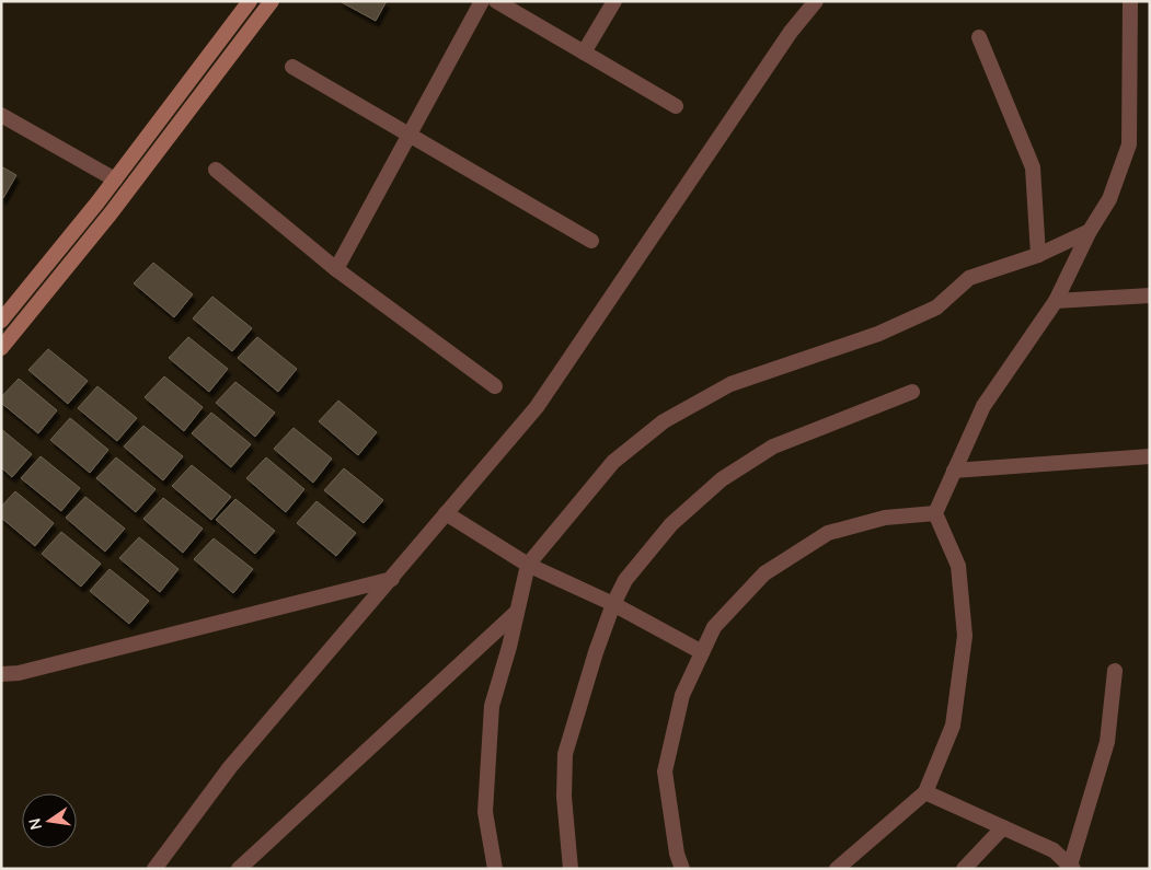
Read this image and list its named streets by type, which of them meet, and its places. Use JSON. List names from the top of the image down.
{
  "north": "left"
}
